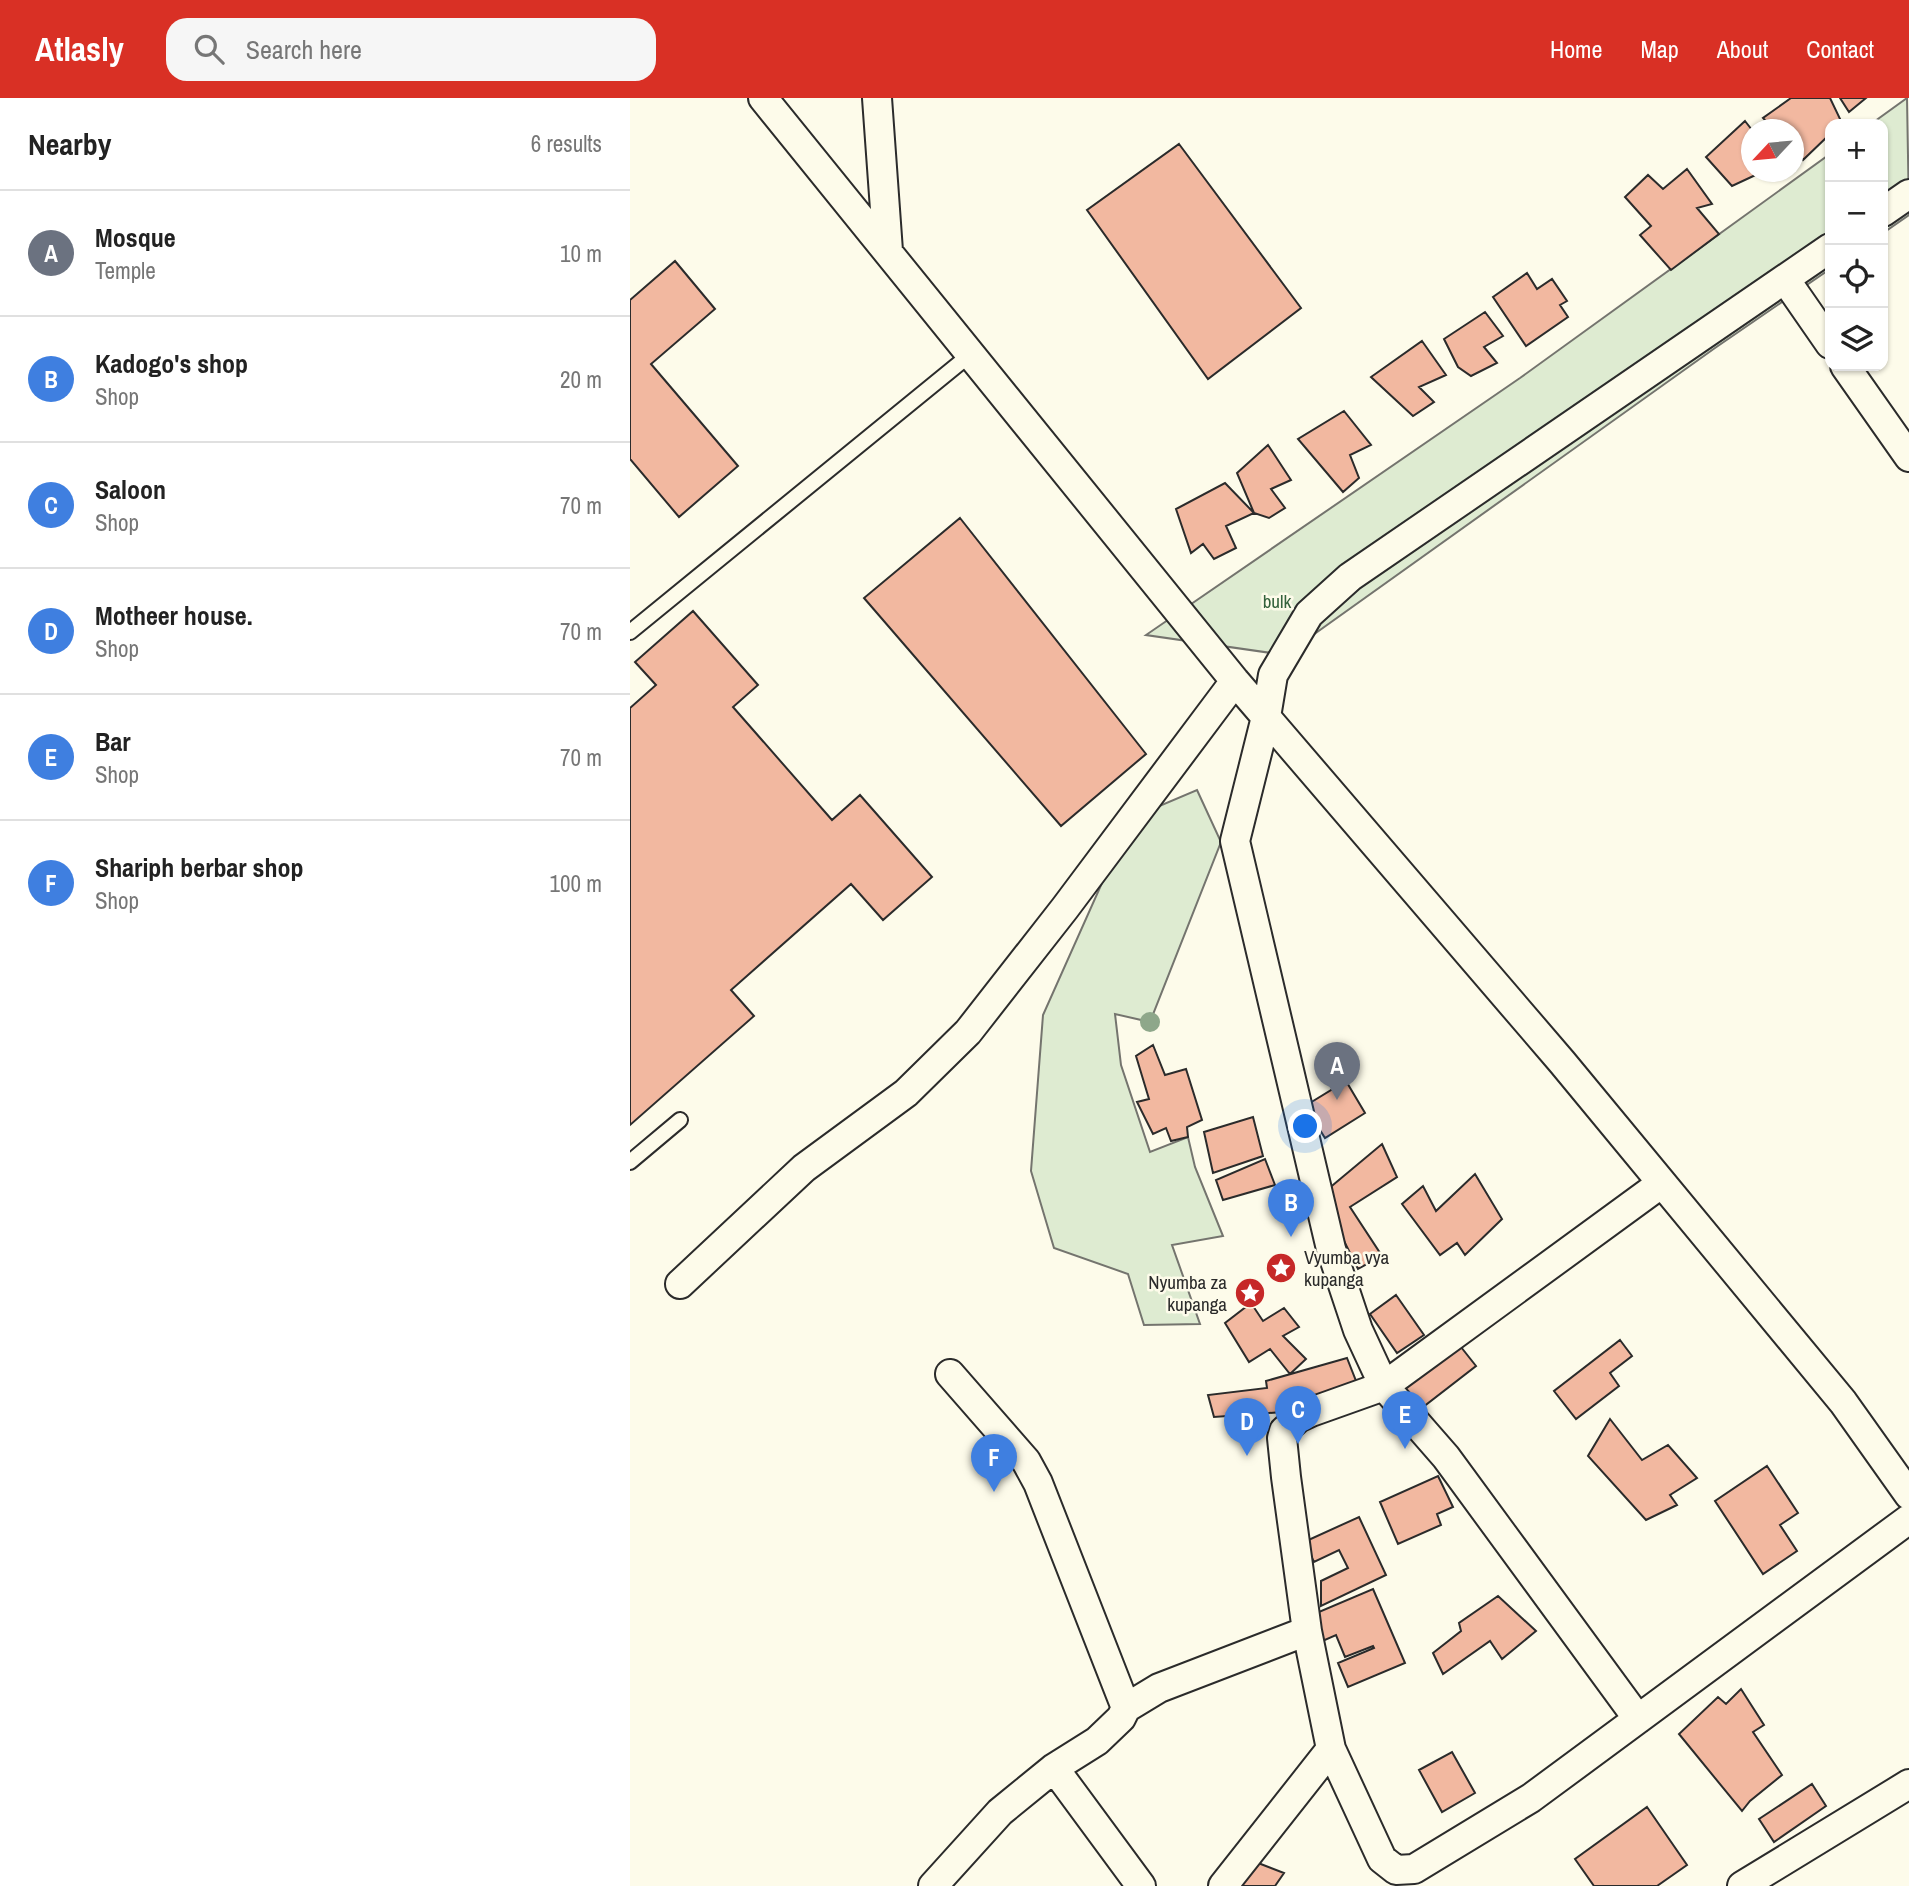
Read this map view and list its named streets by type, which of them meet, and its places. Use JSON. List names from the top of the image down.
{
  "parks": ["bulk"],
  "places": {
    "place": ["Vyumba vya kupanga", "Nyumba za kupanga"]
  },
  "north": "bottom left",
  "page": {
    "header": "Atlasly",
    "search": "Search here",
    "nav": [
      "Home",
      "Map",
      "About",
      "Contact"
    ],
    "heading": ["Nearby", "6 results"],
    "map_buttons": ["+", "−"],
    "list": [
      {
        "mark": "A",
        "name": "Mosque",
        "note": "Temple",
        "value": "10 m"
      },
      {
        "mark": "B",
        "name": "Kadogo's shop",
        "note": "Shop",
        "value": "20 m"
      },
      {
        "mark": "C",
        "name": "Saloon",
        "note": "Shop",
        "value": "70 m"
      },
      {
        "mark": "D",
        "name": "Motheer house.",
        "note": "Shop",
        "value": "70 m"
      },
      {
        "mark": "E",
        "name": "Bar",
        "note": "Shop",
        "value": "70 m"
      },
      {
        "mark": "F",
        "name": "Shariph berbar shop",
        "note": "Shop",
        "value": "100 m"
      }
    ],
    "pins": [
      "A",
      "B",
      "C",
      "E",
      "D",
      "F"
    ]
  }
}
